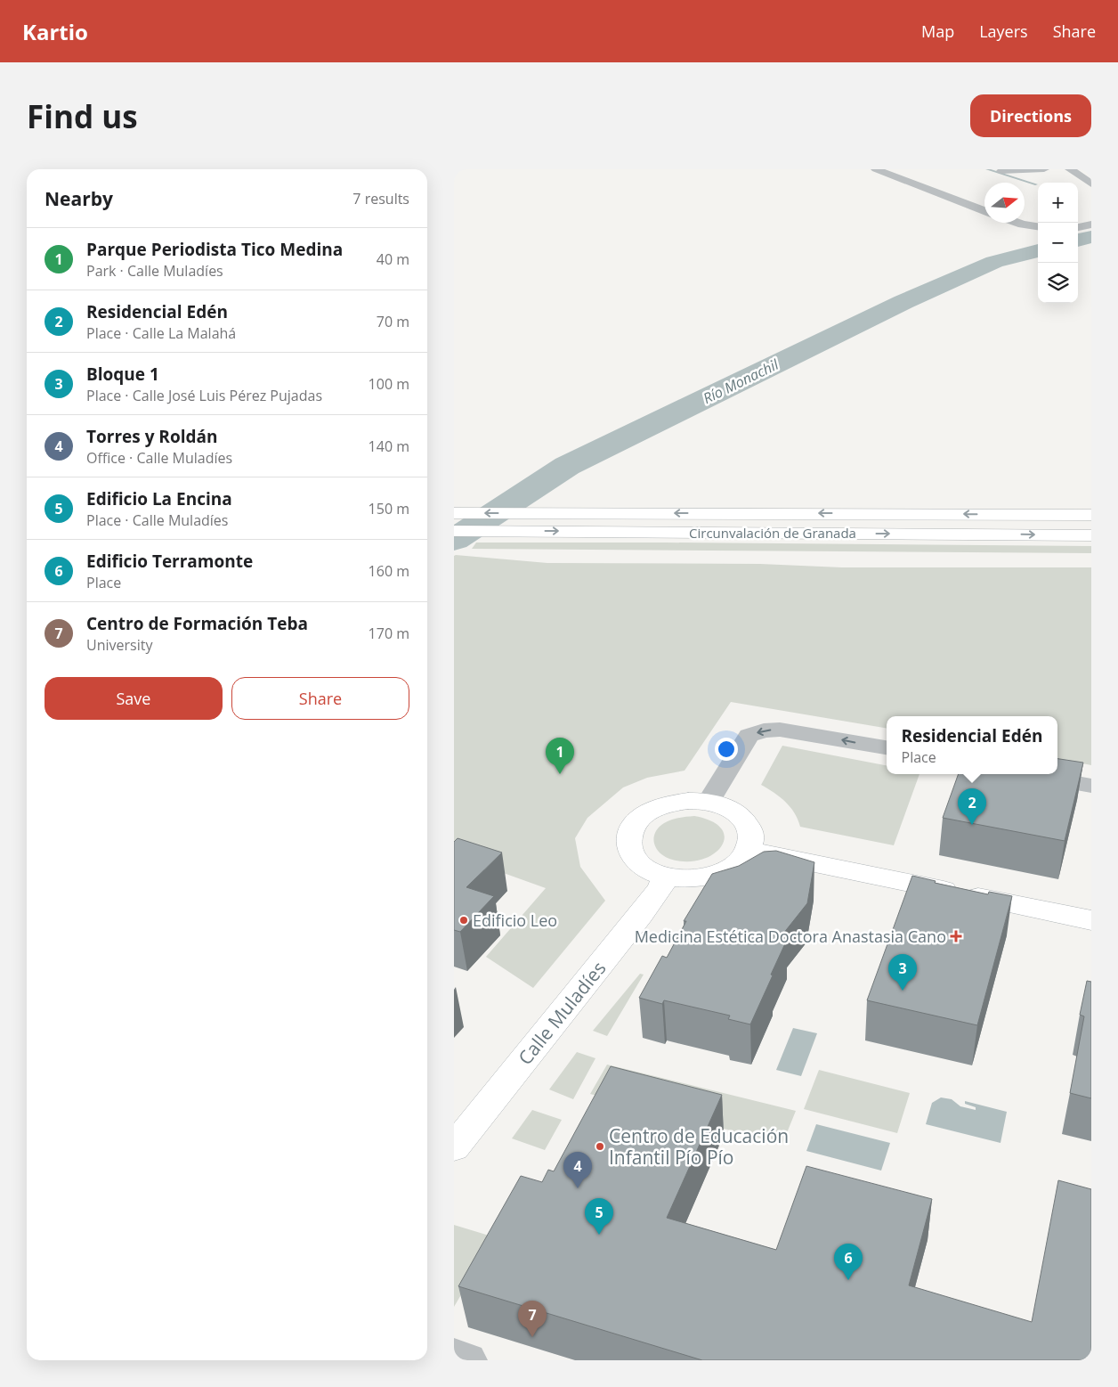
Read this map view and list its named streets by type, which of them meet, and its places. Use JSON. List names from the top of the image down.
{
  "streets": {
    "main road": ["Circunvalación de Granada", "Calle Muladíes"]
  },
  "water": ["Río Monachil"],
  "places": {
    "other": ["Edificio Leo", "Centro de Educación Infantil Pío Pío"],
    "health": ["Medicina Estética Doctora Anastasia Cano"]
  },
  "north": "right",
  "page": {
    "header": "Kartio",
    "nav": ["Map", "Layers", "Share"],
    "buttons": [
      "Directions",
      ["Save", "Share"]
    ],
    "title": "Find us",
    "heading": ["Nearby", "7 results"],
    "map_buttons": ["+", "−"],
    "list": [
      {
        "mark": "1",
        "name": "Parque Periodista Tico Medina",
        "note": "Park · Calle Muladíes",
        "value": "40 m"
      },
      {
        "mark": "2",
        "name": "Residencial Edén",
        "note": "Place · Calle La Malahá",
        "value": "70 m"
      },
      {
        "mark": "3",
        "name": "Bloque 1",
        "note": "Place · Calle José Luis Pérez Pujadas",
        "value": "100 m"
      },
      {
        "mark": "4",
        "name": "Torres y Roldán",
        "note": "Office · Calle Muladíes",
        "value": "140 m"
      },
      {
        "mark": "5",
        "name": "Edificio La Encina",
        "note": "Place · Calle Muladíes",
        "value": "150 m"
      },
      {
        "mark": "6",
        "name": "Edificio Terramonte",
        "note": "Place",
        "value": "160 m"
      },
      {
        "mark": "7",
        "name": "Centro de Formación Teba",
        "note": "University",
        "value": "170 m"
      }
    ],
    "popup": ["Residencial Edén", "Place"],
    "pins": [
      "1",
      "2",
      "3",
      "4",
      "5",
      "6",
      "7"
    ]
  }
}
